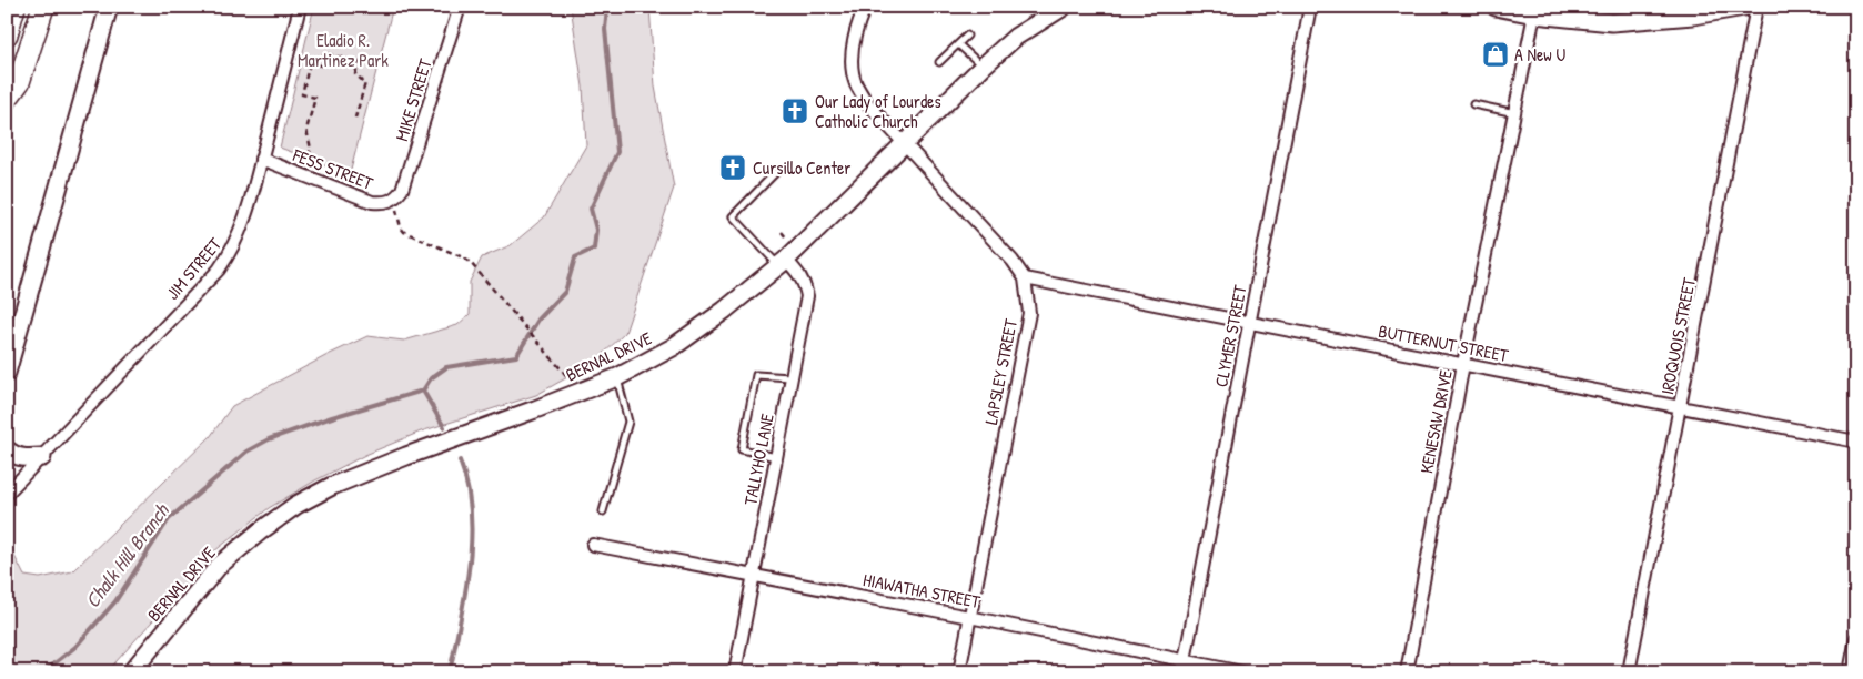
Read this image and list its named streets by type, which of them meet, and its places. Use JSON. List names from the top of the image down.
{
  "streets": {
    "street": [
      "MIKE STREET",
      "FESS STREET",
      "JIM STREET",
      "CLYMER STREET",
      "IROQUOIS STREET",
      "BUTTERNUT STREET",
      "BERNAL DRIVE",
      "LAPSLEY STREET",
      "KENESAW DRIVE",
      "TALLYHO LANE",
      "HIAWATHA STREET"
    ]
  },
  "crossings": [
    ["MIKE STREET", "FESS STREET"],
    ["FESS STREET", "JIM STREET"],
    ["CLYMER STREET", "BUTTERNUT STREET"],
    ["CLYMER STREET", "HIAWATHA STREET"],
    ["IROQUOIS STREET", "BUTTERNUT STREET"],
    ["BUTTERNUT STREET", "LAPSLEY STREET"],
    ["BUTTERNUT STREET", "KENESAW DRIVE"],
    ["BERNAL DRIVE", "LAPSLEY STREET"],
    ["BERNAL DRIVE", "TALLYHO LANE"],
    ["LAPSLEY STREET", "HIAWATHA STREET"],
    ["TALLYHO LANE", "HIAWATHA STREET"]
  ],
  "water": ["Chalk Hill Branch"],
  "parks": ["Eladio R. Martinez Park"],
  "places": {
    "shop": ["A New U"],
    "church": ["Our Lady of Lourdes Catholic Church", "Cursillo Center"]
  }
}
